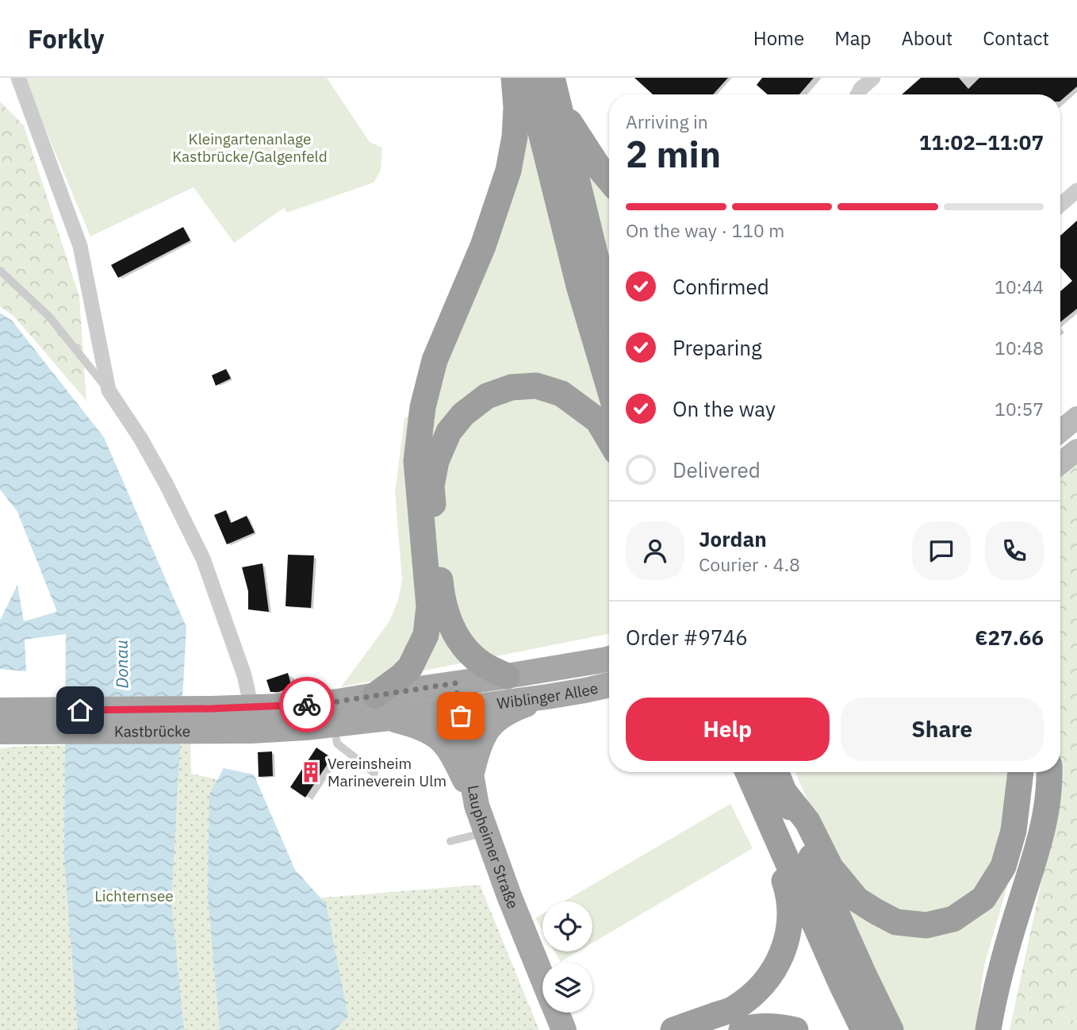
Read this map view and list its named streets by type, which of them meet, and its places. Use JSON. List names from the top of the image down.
{
  "streets": {
    "main road": ["Wiblinger Allee", "Kastbrücke", "Laupheimer Straße"]
  },
  "crossings": [
    ["Wiblinger Allee", "Kastbrücke"],
    ["Wiblinger Allee", "Laupheimer Straße"]
  ],
  "water": ["Donau"],
  "parks": ["Kleingartenanlage Kastbrücke/Galgenfeld", "Lichternsee"],
  "places": {
    "building": ["Vereinsheim Marineverein Ulm"]
  },
  "page": {
    "header": "Forkly",
    "nav": [
      "Home",
      "Map",
      "About",
      "Contact"
    ],
    "heading": ["2 min", "Arriving in", "11:02–11:07"],
    "panel": [
      "Jordan",
      "Courier · 4.8",
      "Order #9746",
      "€27.66"
    ],
    "bar": "On the way · 110 m",
    "list": [
      ["Confirmed", "10:44"],
      ["Preparing", "10:48"],
      ["On the way", "10:57"],
      "Delivered"
    ],
    "buttons": ["Help", "Share"]
  }
}
